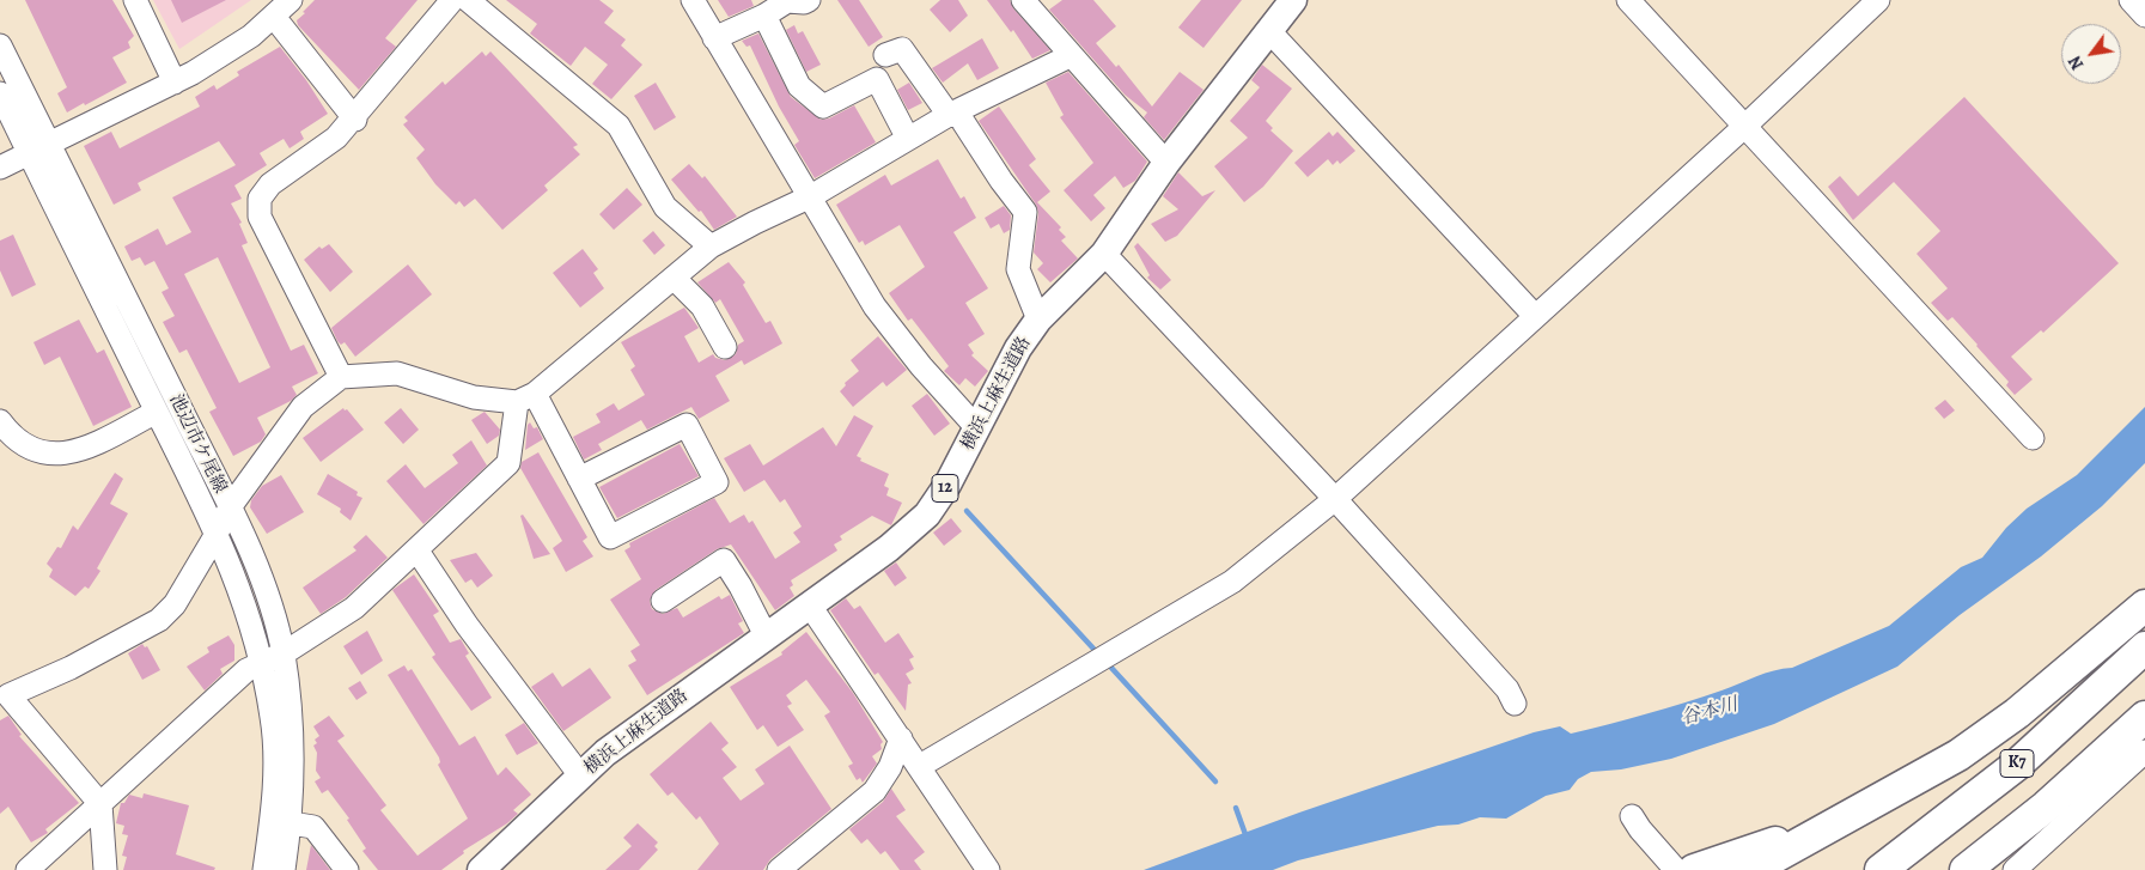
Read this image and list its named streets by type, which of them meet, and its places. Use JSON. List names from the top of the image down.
{
  "streets": {
    "highway": ["K7"],
    "main road": ["横浜上麻生道路", "12"],
    "street": ["池辺市ケ尾線"]
  },
  "water": ["谷本川"],
  "north": "bottom left"
}
